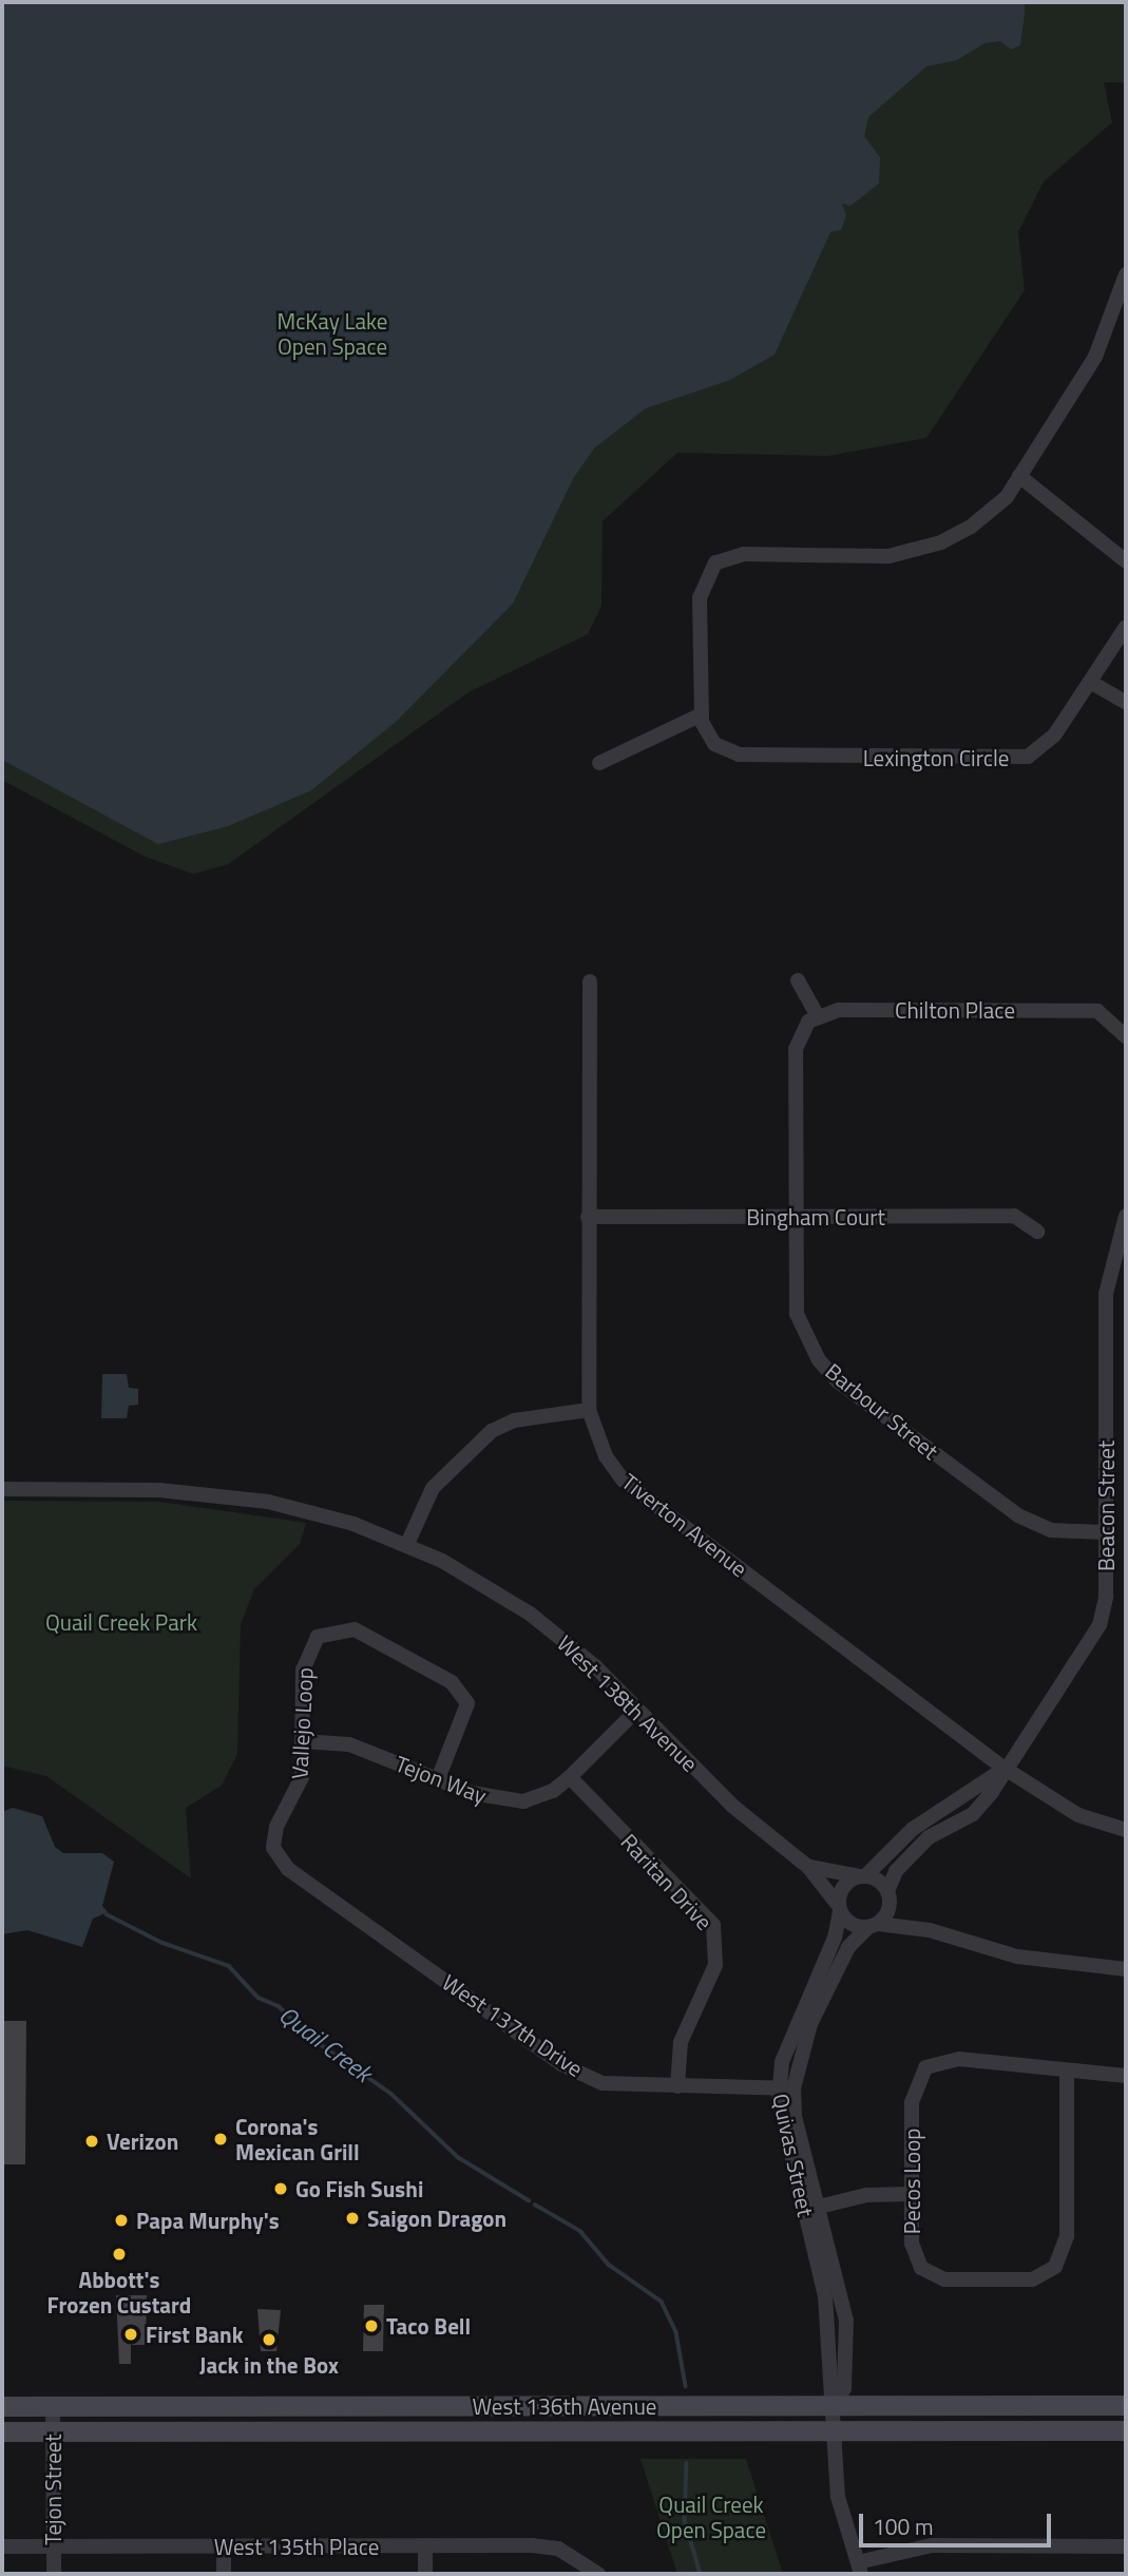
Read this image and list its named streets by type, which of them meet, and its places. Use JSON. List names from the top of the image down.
{
  "streets": {
    "main road": ["West 136th Avenue"],
    "street": [
      "Lexington Circle",
      "Chilton Place",
      "Bingham Court",
      "Barbour Street",
      "Beacon Street",
      "Tiverton Avenue",
      "West 138th Avenue",
      "Vallejo Loop",
      "Tejon Way",
      "Raritan Drive",
      "West 137th Drive",
      "Quivas Street",
      "Pecos Loop",
      "Tejon Street",
      "West 135th Place"
    ]
  },
  "crossings": [
    ["Chilton Place", "Barbour Street"],
    ["Bingham Court", "Barbour Street"],
    ["Bingham Court", "Tiverton Avenue"],
    ["Barbour Street", "Beacon Street"],
    ["Beacon Street", "Tiverton Avenue"],
    ["Beacon Street", "West 138th Avenue"],
    ["Beacon Street", "Quivas Street"],
    ["West 138th Avenue", "Tejon Way"],
    ["West 138th Avenue", "Quivas Street"],
    ["Vallejo Loop", "Tejon Way"],
    ["Vallejo Loop", "West 137th Drive"],
    ["Tejon Way", "Raritan Drive"],
    ["Raritan Drive", "West 137th Drive"],
    ["West 137th Drive", "Quivas Street"],
    ["Quivas Street", "West 136th Avenue"],
    ["West 136th Avenue", "Tejon Street"],
    ["Tejon Street", "West 135th Place"]
  ],
  "water": ["Quail Creek"],
  "parks": ["McKay Lake Open Space", "Quail Creek Park", "Quail Creek Open Space"],
  "places": [
    "Corona's Mexican Grill",
    "Verizon",
    "Go Fish Sushi",
    "Saigon Dragon",
    "Papa Murphy's",
    "Abbott's Frozen Custard",
    "Taco Bell",
    "First Bank",
    "Jack in the Box"
  ],
  "scale_bar": "100 m"
}
